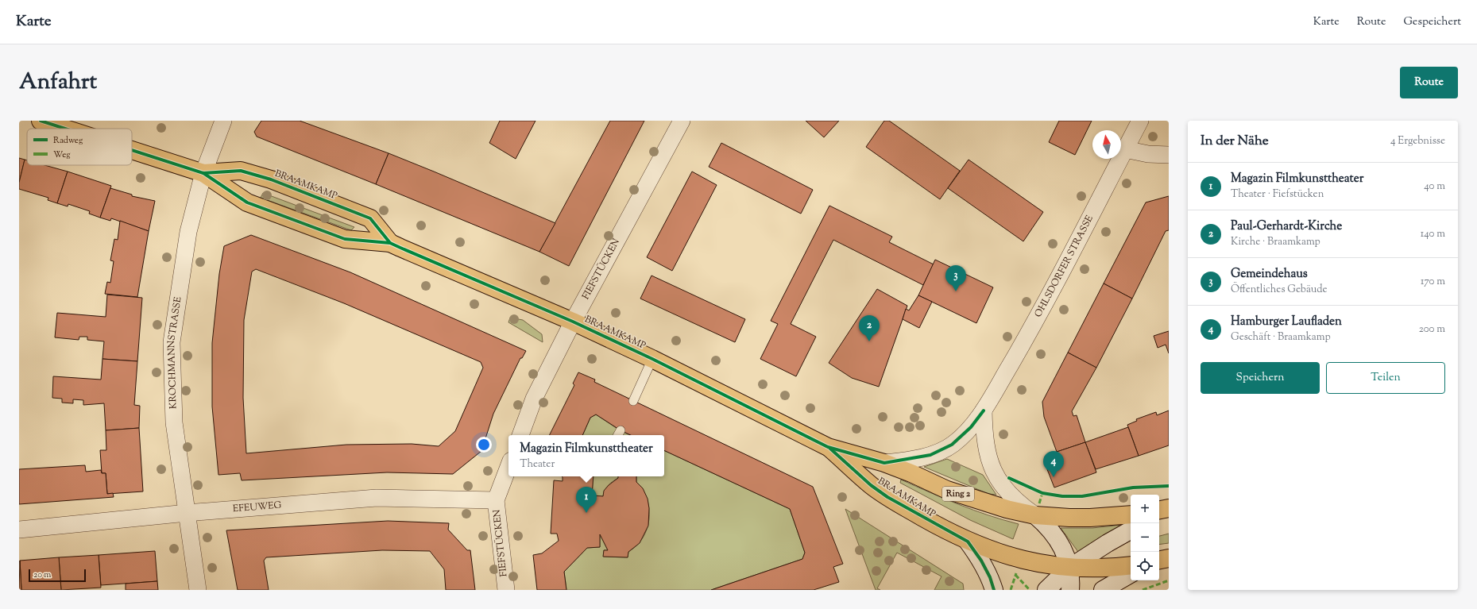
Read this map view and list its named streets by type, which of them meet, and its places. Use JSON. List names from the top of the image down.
{
  "streets": {
    "main road": ["BRAAMKAMP", "Ring 2"],
    "street": [
      "OHLSDORFER STRASSE",
      "FIEFSTÜCKEN",
      "KROCHMANNSTRASSE",
      "EFEUWEG"
    ]
  },
  "crossings": [
    ["BRAAMKAMP", "OHLSDORFER STRASSE"],
    ["BRAAMKAMP", "FIEFSTÜCKEN"],
    ["BRAAMKAMP", "KROCHMANNSTRASSE"],
    ["BRAAMKAMP", "Ring 2"],
    ["FIEFSTÜCKEN", "EFEUWEG"],
    ["KROCHMANNSTRASSE", "EFEUWEG"]
  ],
  "legend": ["Radweg", "Weg"],
  "scale_bar": "20 m",
  "north": "top",
  "page": {
    "header": "Karte",
    "nav": ["Karte", "Route", "Gespeichert"],
    "title": "Anfahrt",
    "buttons": [
      "Route",
      ["Speichern", "Teilen"]
    ],
    "heading": ["In der Nähe", "4 Ergebnisse"],
    "list": [
      {
        "mark": "1",
        "name": "Magazin Filmkunsttheater",
        "note": "Theater · Fiefstücken",
        "value": "40 m"
      },
      {
        "mark": "2",
        "name": "Paul-Gerhardt-Kirche",
        "note": "Kirche · Braamkamp",
        "value": "140 m"
      },
      {
        "mark": "3",
        "name": "Gemeindehaus",
        "note": "Öffentliches Gebäude",
        "value": "170 m"
      },
      {
        "mark": "4",
        "name": "Hamburger Laufladen",
        "note": "Geschäft · Braamkamp",
        "value": "200 m"
      }
    ],
    "pins": [
      "3",
      "2",
      "4",
      "1"
    ],
    "popup": ["Magazin Filmkunsttheater", "Theater"],
    "map_buttons": ["+", "−"],
    "scale": "20 m"
  }
}
